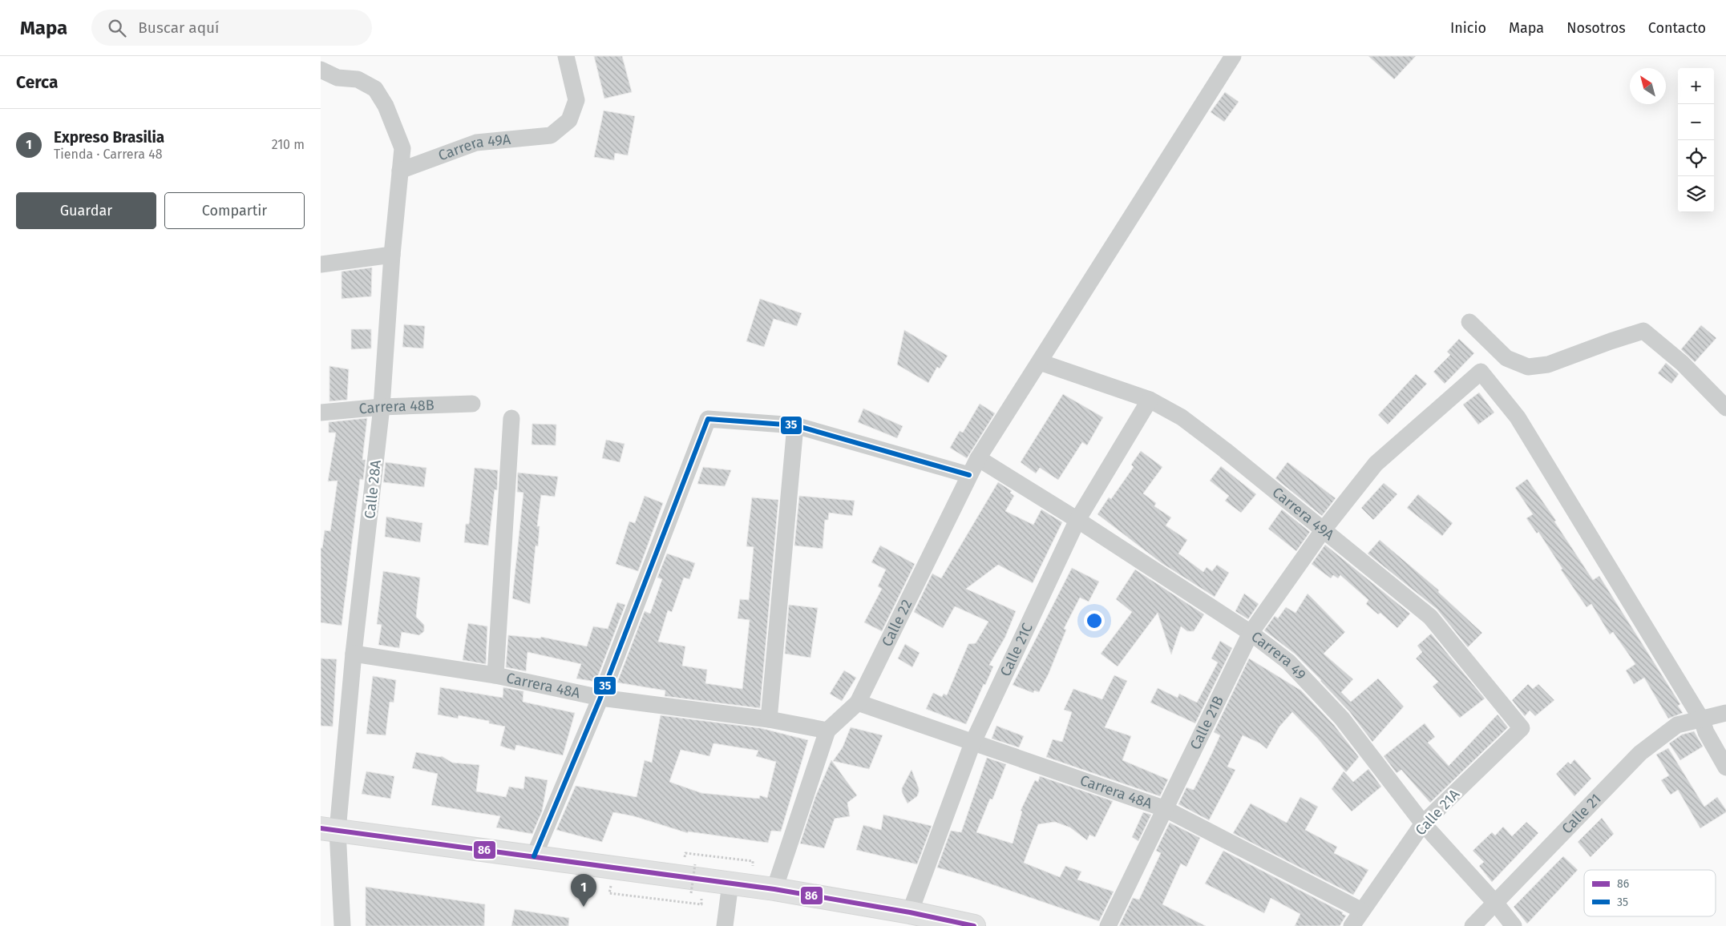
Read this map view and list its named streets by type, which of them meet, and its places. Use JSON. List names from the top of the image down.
{
  "streets": {
    "street": [
      "Carrera 49A",
      "Carrera 48B",
      "Calle 28A",
      "Calle 22",
      "Calle 21C",
      "Carrera 49",
      "Carrera 48A",
      "Calle 21B",
      "Calle 21A",
      "Calle 21"
    ]
  },
  "crossings": [
    ["Carrera 49A", "Calle 28A"],
    ["Carrera 49A", "Calle 22"],
    ["Carrera 49A", "Calle 21C"],
    ["Carrera 49A", "Calle 21B"],
    ["Carrera 49A", "Calle 21A"],
    ["Carrera 48B", "Calle 28A"],
    ["Calle 28A", "Carrera 48A"],
    ["Calle 22", "Carrera 49"],
    ["Calle 22", "Carrera 48A"],
    ["Calle 21C", "Carrera 49"],
    ["Calle 21C", "Carrera 48A"],
    ["Carrera 49", "Calle 21B"],
    ["Carrera 49", "Calle 21A"],
    ["Carrera 49", "Calle 21"],
    ["Carrera 48A", "Calle 21B"],
    ["Carrera 48A", "Calle 21A"],
    ["Calle 21B", "Calle 21"]
  ],
  "lines": ["transit line 35", "transit line 86"],
  "legend": ["86", "35"],
  "north": "top left",
  "page": {
    "header": "Mapa",
    "search": "Buscar aquí",
    "nav": [
      "Inicio",
      "Mapa",
      "Nosotros",
      "Contacto"
    ],
    "heading": "Cerca",
    "map_buttons": ["+", "−"],
    "list": [
      {
        "mark": "1",
        "name": "Expreso Brasilia",
        "note": "Tienda · Carrera 48",
        "value": "210 m"
      }
    ],
    "buttons": ["Guardar", "Compartir"],
    "pins": "1"
  }
}
